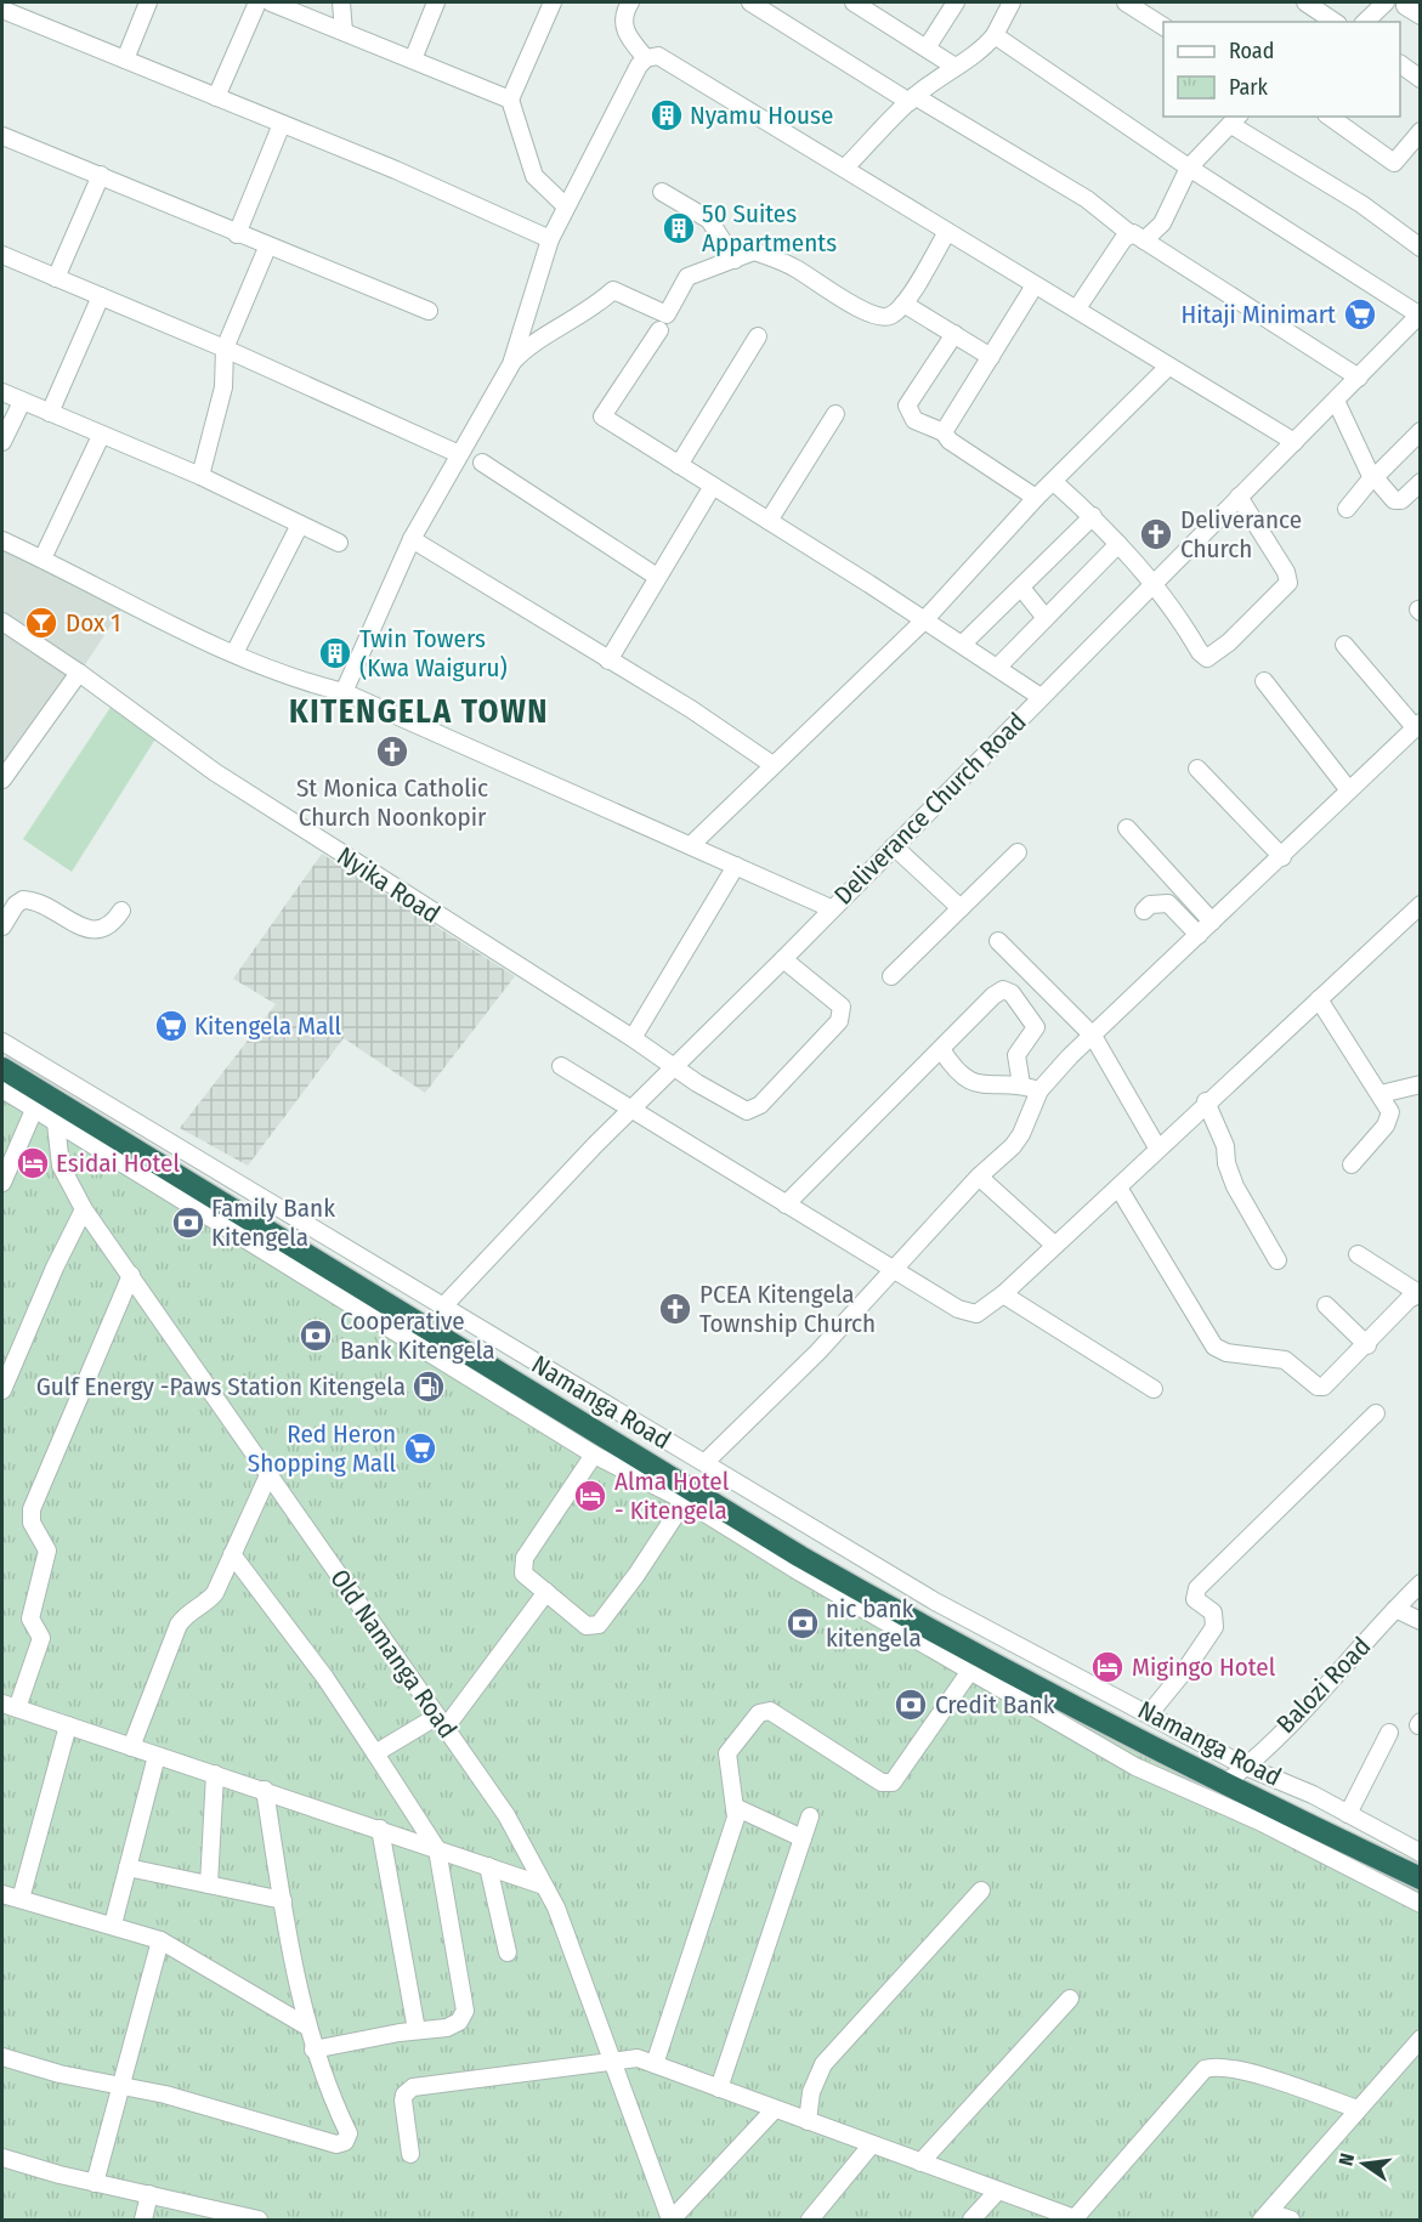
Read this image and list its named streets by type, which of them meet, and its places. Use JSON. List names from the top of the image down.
{
  "streets": {
    "highway": ["Namanga Road"],
    "street": [
      "Deliverance Church Road",
      "Nyika Road",
      "Old Namanga Road",
      "Balozi Road"
    ]
  },
  "crossings": [
    ["Deliverance Church Road", "Nyika Road"],
    ["Namanga Road", "Balozi Road"]
  ],
  "districts": ["KITENGELA TOWN"],
  "places": {
    "building": ["Nyamu House", "50 Suites Appartments", "Twin Towers (Kwa Waiguru)"],
    "supermarket": ["Hitaji Minimart", "Kitengela Mall", "Red Heron Shopping Mall"],
    "church": ["Deliverance Church", "St Monica Catholic Church Noonkopir", "PCEA Kitengela Township Church"],
    "bar": ["Dox 1"],
    "hotel": ["Esidai Hotel", "Alma Hotel - Kitengela", "Migingo Hotel"],
    "bank": [
      "Family Bank Kitengela",
      "Cooperative Bank Kitengela",
      "nic bank kitengela",
      "Credit Bank"
    ],
    "fuel station": ["Gulf Energy -Paws Station Kitengela"]
  },
  "legend": ["Road", "Park"],
  "north": "left"
}
